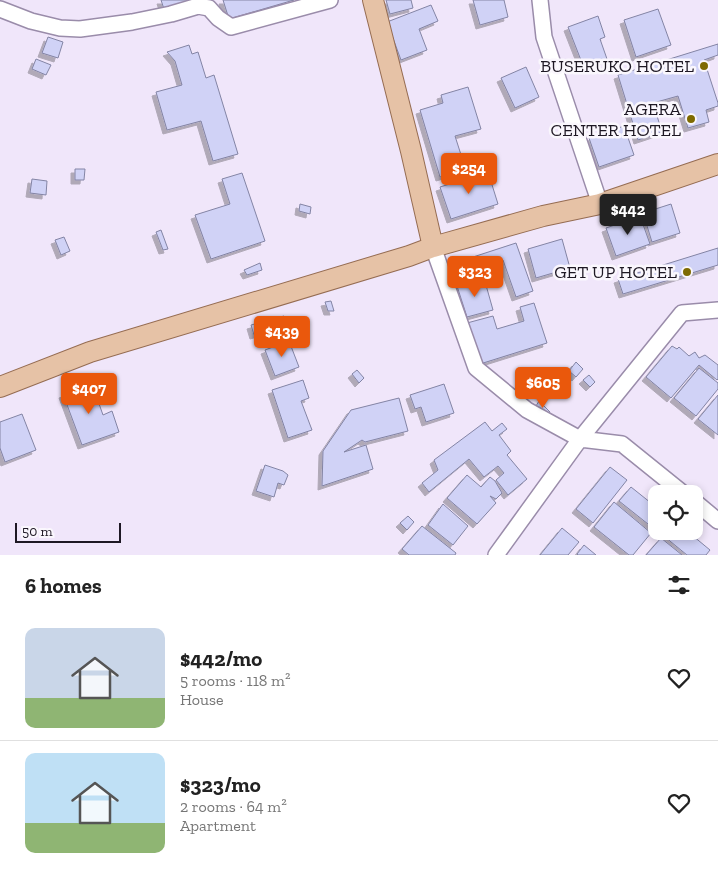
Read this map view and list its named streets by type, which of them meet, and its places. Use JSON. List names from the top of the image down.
{
  "places": ["BUSERUKO HOTEL", "AGERA CENTER HOTEL", "GET UP HOTEL"],
  "scale_bar": "50 m",
  "page": {
    "price": [
      "$254",
      "$442",
      "$323",
      "$439",
      "$605",
      "$407"
    ],
    "scale": "50 m",
    "heading": "6 homes",
    "list": [
      {
        "name": "$442/mo",
        "note": "5 rooms · 118 m² · House"
      },
      {
        "name": "$323/mo",
        "note": "2 rooms · 64 m² · Apartment"
      }
    ]
  }
}
